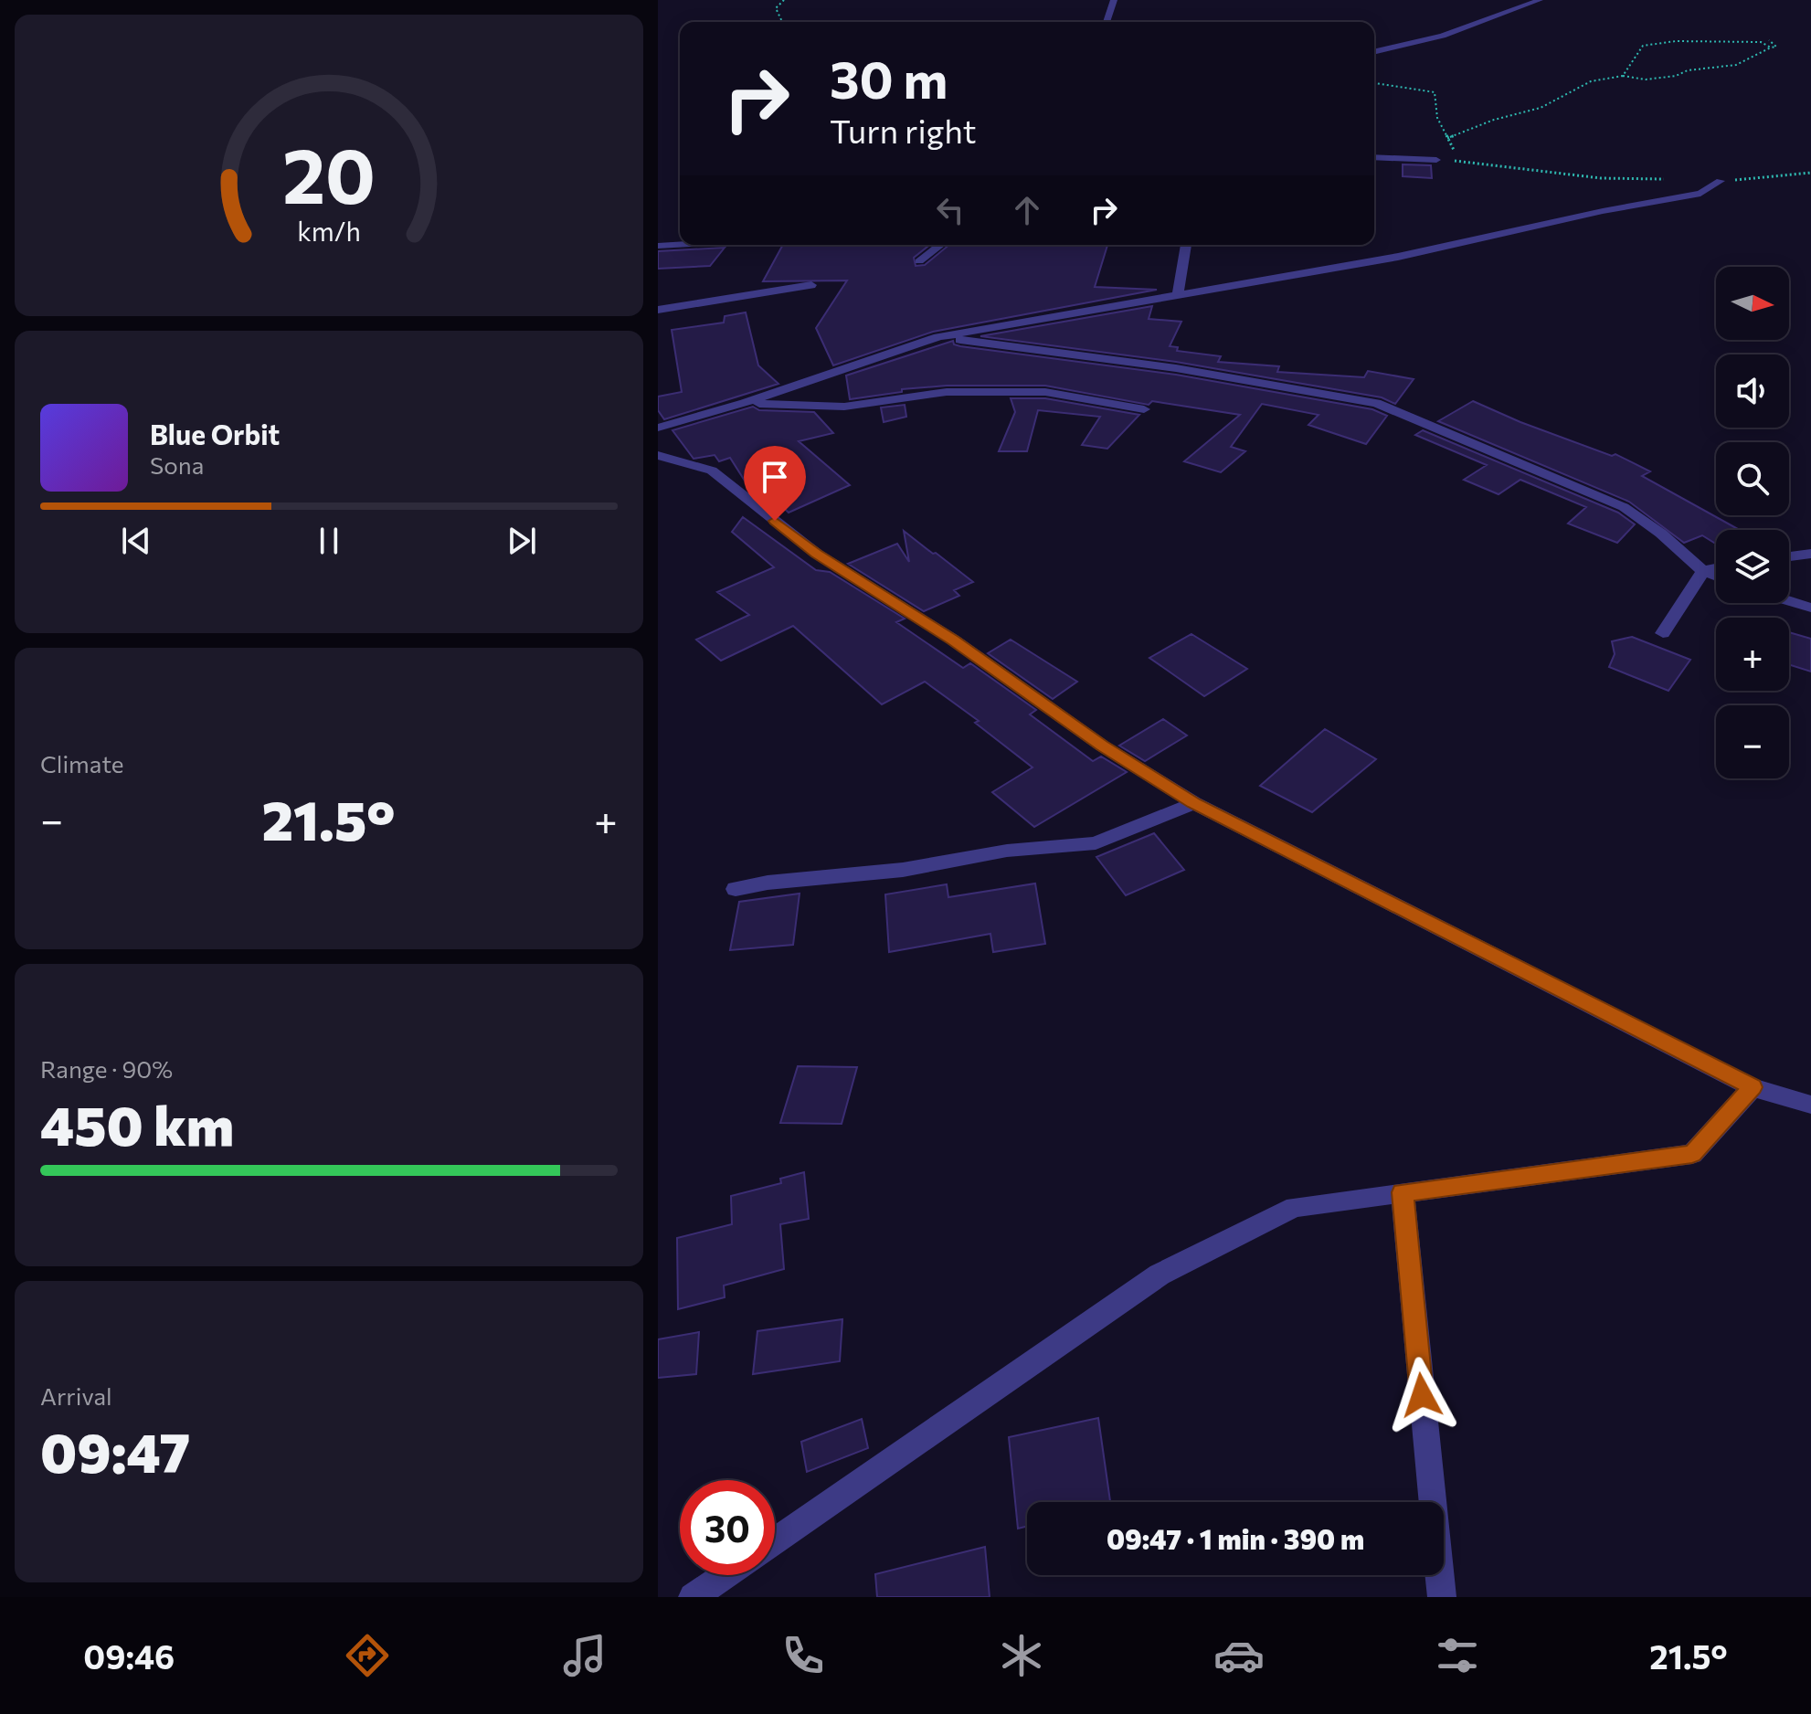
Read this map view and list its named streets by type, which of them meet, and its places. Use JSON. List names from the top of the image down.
{
  "north": "right",
  "page": {
    "turn": ["30 m", "Turn right"],
    "map_buttons": ["+", "−"],
    "song": ["Blue Orbit", "Sona"],
    "tile": [
      "Climate",
      ["Range · 90%", "450 km"],
      ["Arrival", "09:47"]
    ],
    "heat": ["−", "21.5°", "+"],
    "limit": "30",
    "trip": "09:47 · 1 min · 390 m",
    "tabs": ["09:46", "21.5°"],
    "gauge": ["20", "km/h"]
  }
}
